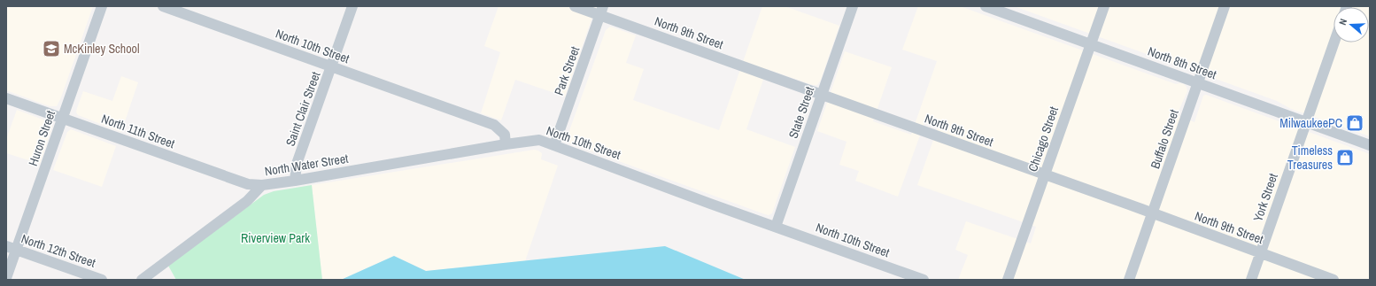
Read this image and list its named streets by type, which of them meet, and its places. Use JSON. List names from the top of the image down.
{
  "streets": {
    "street": [
      "North 9th Street",
      "North 10th Street",
      "North 8th Street",
      "Park Street",
      "Saint Clair Street",
      "State Street",
      "North 11th Street",
      "Huron Street",
      "Chicago Street",
      "Buffalo Street",
      "North Water Street",
      "York Street",
      "North 12th Street"
    ]
  },
  "crossings": [
    ["North 9th Street", "Park Street"],
    ["North 9th Street", "State Street"],
    ["North 9th Street", "Chicago Street"],
    ["North 9th Street", "Buffalo Street"],
    ["North 9th Street", "York Street"],
    ["North 10th Street", "Park Street"],
    ["North 10th Street", "Saint Clair Street"],
    ["North 10th Street", "State Street"],
    ["North 10th Street", "North Water Street"],
    ["North 8th Street", "Chicago Street"],
    ["North 8th Street", "Buffalo Street"],
    ["North 8th Street", "York Street"],
    ["Saint Clair Street", "North Water Street"],
    ["North 11th Street", "Huron Street"],
    ["North 11th Street", "North Water Street"],
    ["Huron Street", "North 12th Street"]
  ],
  "parks": ["Riverview Park"],
  "places": {
    "school or university": ["McKinley School"],
    "shop": ["MilwaukeePC", "Timeless Treasures"]
  },
  "north": "left"
}
